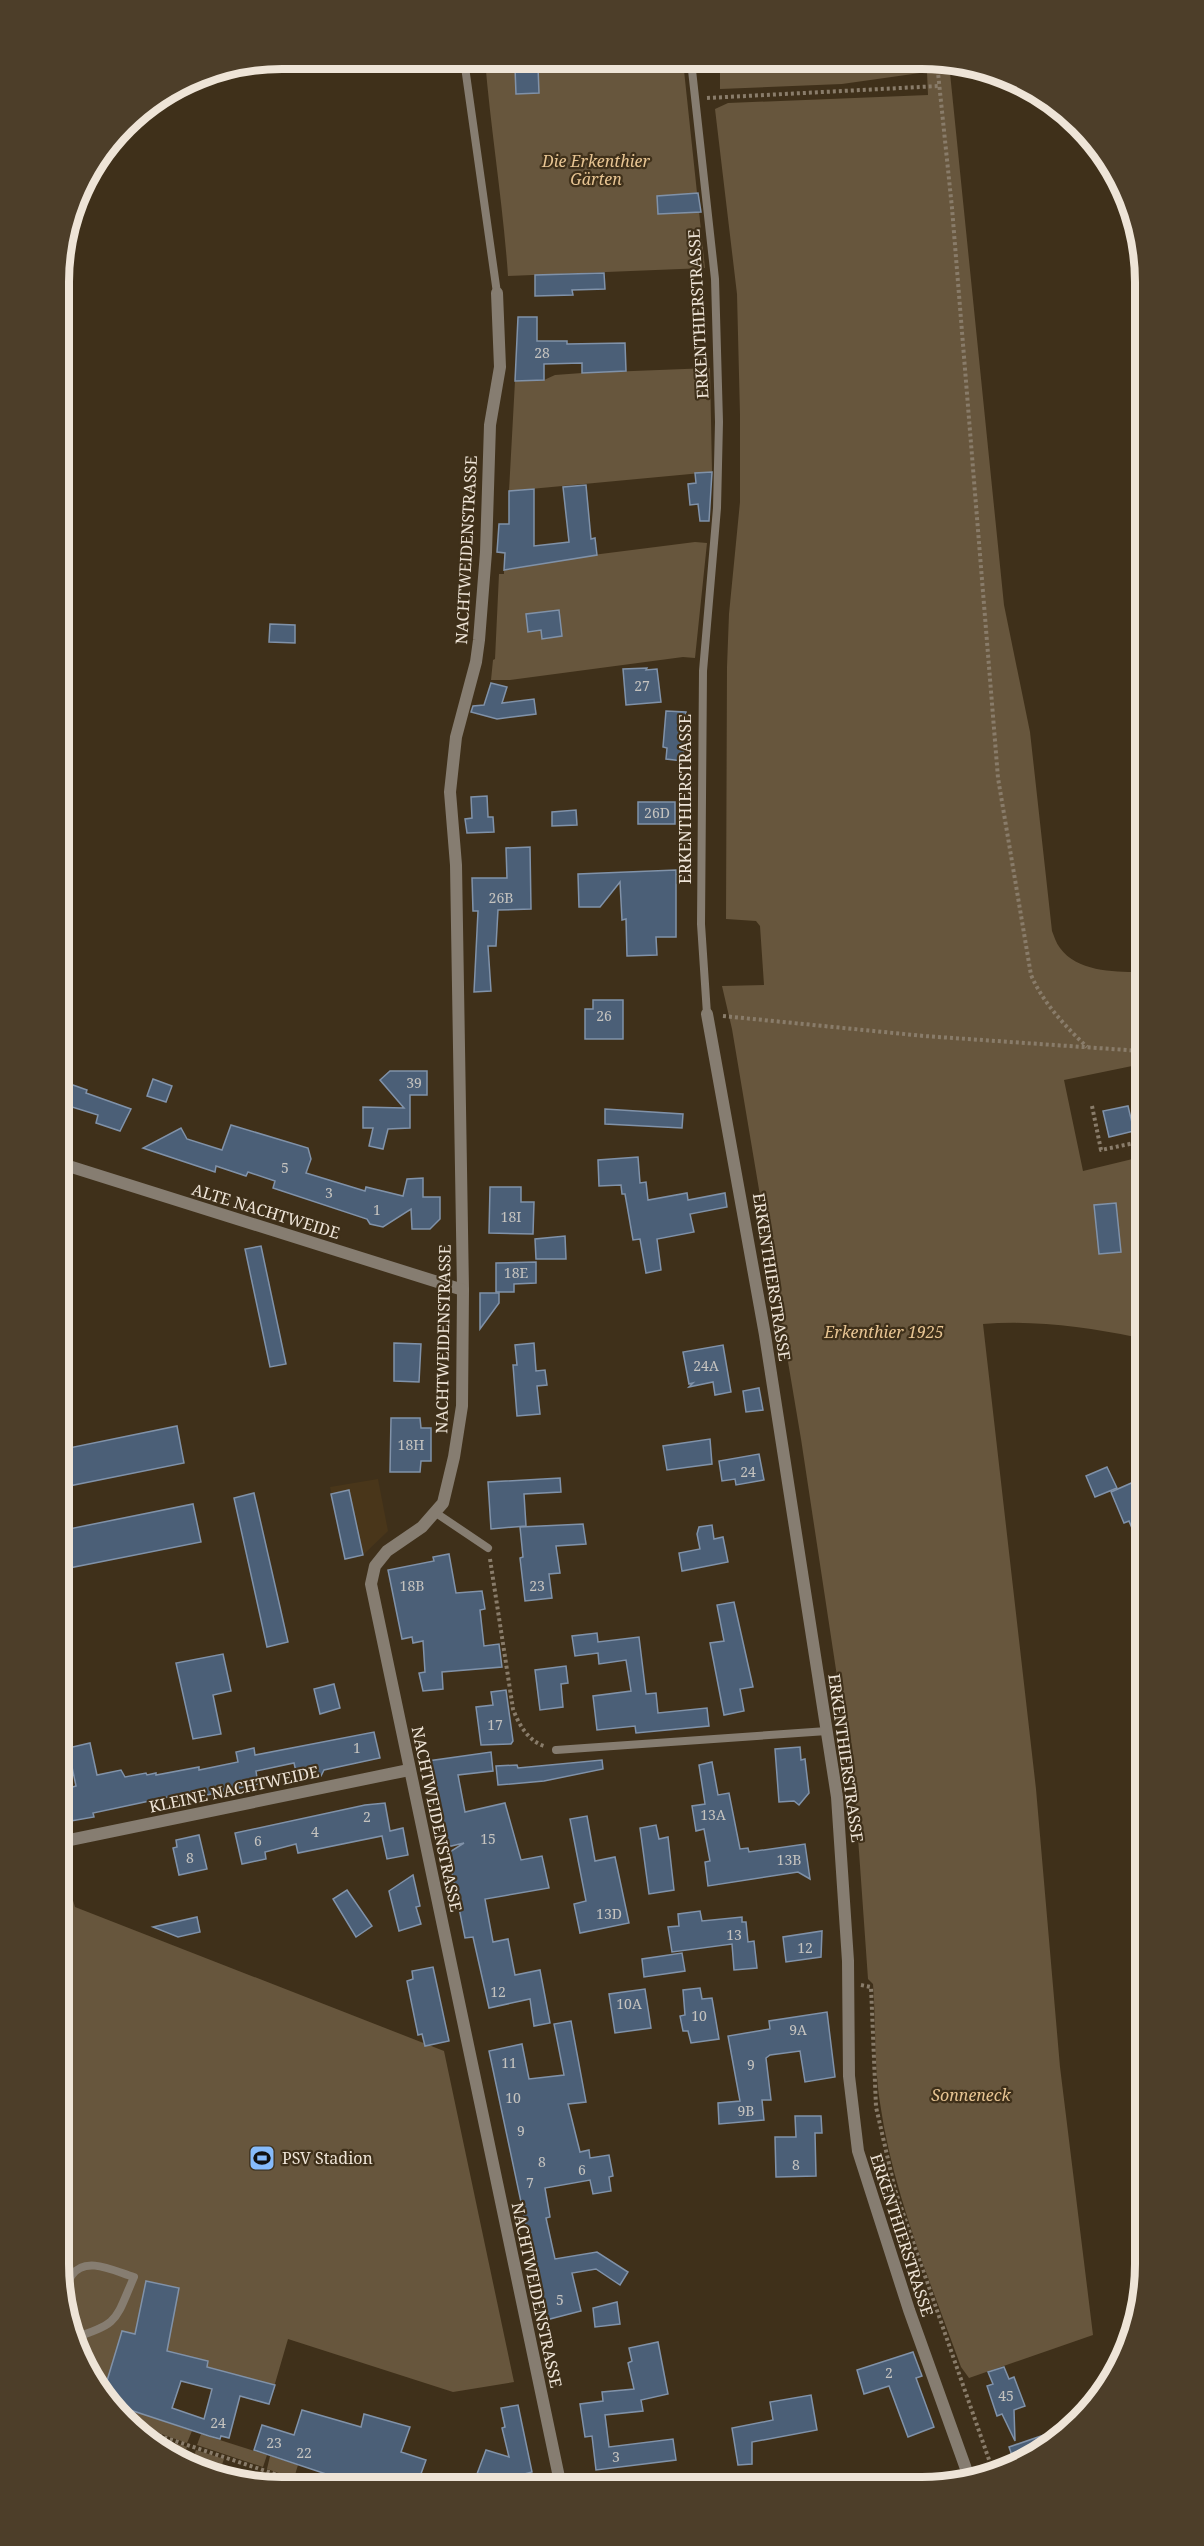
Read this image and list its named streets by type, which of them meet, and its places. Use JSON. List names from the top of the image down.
{
  "streets": {
    "street": [
      "ERKENTHIERSTRASSE",
      "NACHTWEIDENSTRASSE",
      "ALTE NACHTWEIDE",
      "KLEINE NACHTWEIDE"
    ]
  },
  "crossings": [
    ["NACHTWEIDENSTRASSE", "ALTE NACHTWEIDE"],
    ["NACHTWEIDENSTRASSE", "KLEINE NACHTWEIDE"]
  ],
  "parks": ["Die Erkenthier Gärten", "Erkenthier 1925", "Sonneneck"],
  "places": {
    "sports": ["PSV Stadion"]
  },
  "house_numbers": [
    "28",
    "27",
    "26D",
    "26B",
    "26",
    "39",
    "5",
    "3",
    "1",
    "18I",
    "18E",
    "24A",
    "18H",
    "24",
    "18B",
    "23",
    "17",
    "1",
    "13A",
    "2",
    "4",
    "15",
    "6",
    "8",
    "13B",
    "13D",
    "13",
    "12",
    "12",
    "10A",
    "10",
    "9A",
    "11",
    "9",
    "10",
    "9B",
    "9",
    "8",
    "8",
    "6",
    "7",
    "5",
    "2",
    "45",
    "24",
    "23",
    "22",
    "3"
  ]
}
